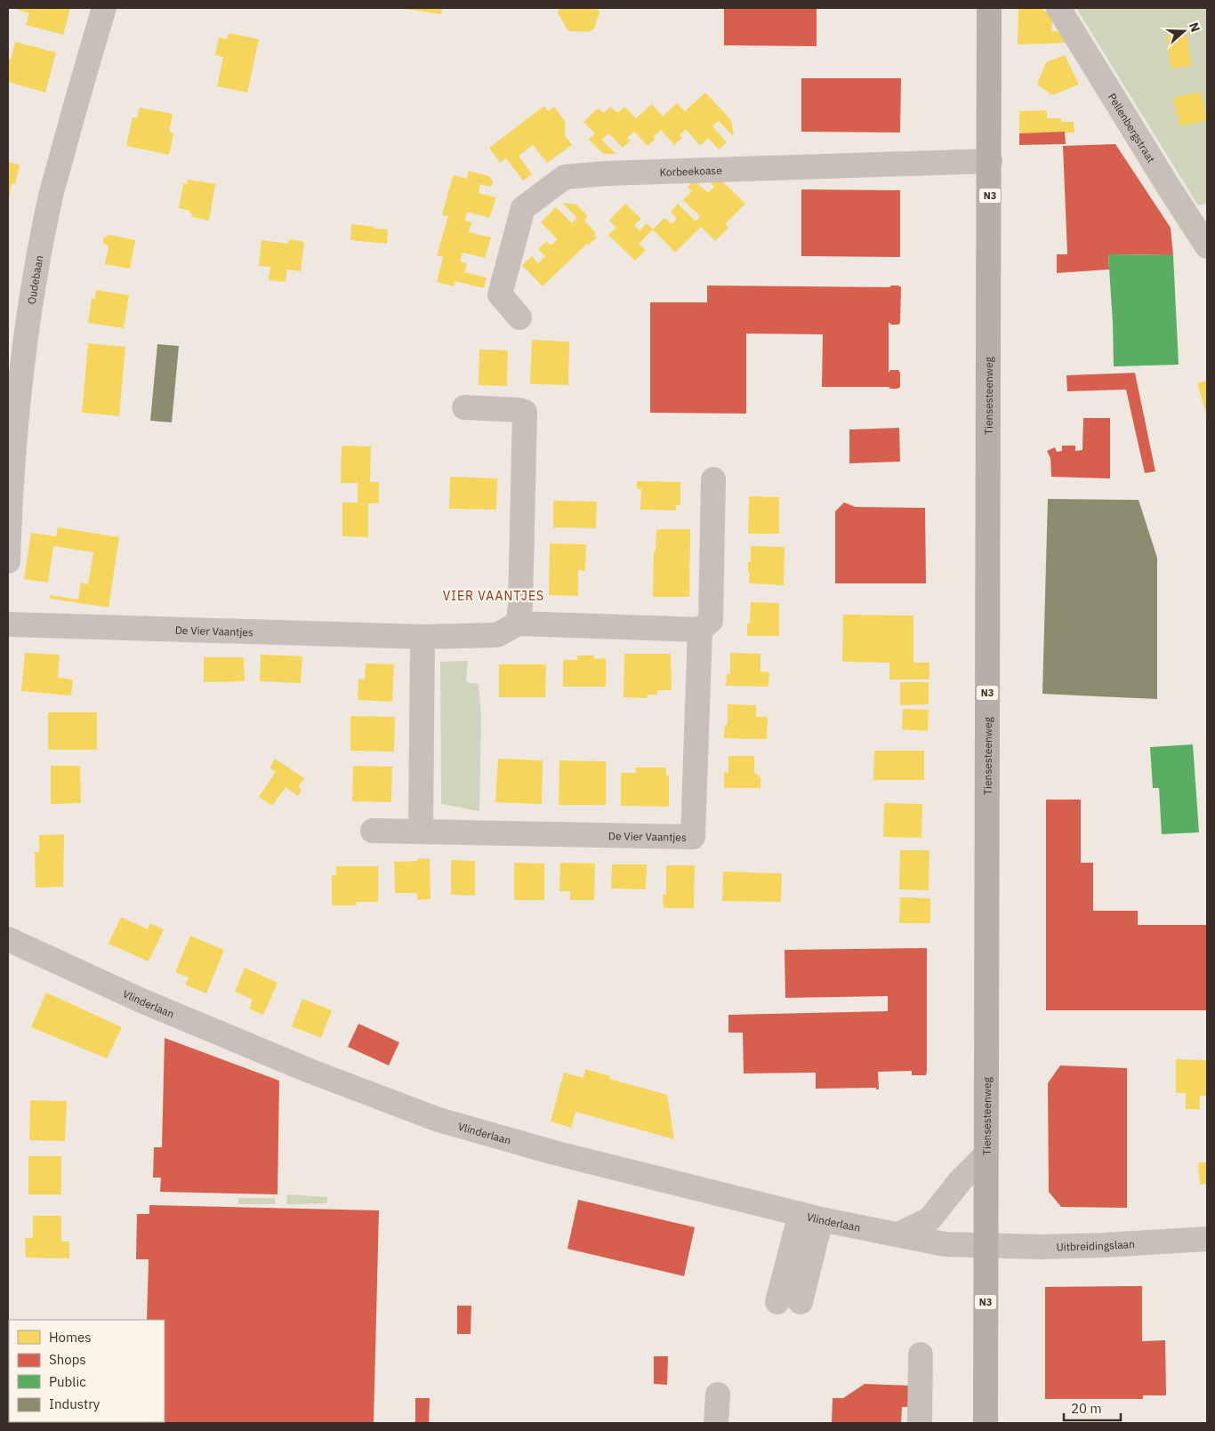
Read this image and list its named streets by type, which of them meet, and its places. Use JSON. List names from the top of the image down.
{
  "streets": {
    "main road": ["N3", "Tiensesteenweg"],
    "street": [
      "Pellenbergstraat",
      "Korbeekoase",
      "Oudebaan",
      "De Vier Vaantjes",
      "Vlinderlaan",
      "Uitbreidingslaan"
    ]
  },
  "crossings": [
    ["Korbeekoase", "Tiensesteenweg"],
    ["Tiensesteenweg", "Vlinderlaan"],
    ["Tiensesteenweg", "Uitbreidingslaan"],
    ["Vlinderlaan", "Uitbreidingslaan"]
  ],
  "districts": ["VIER VAANTJES"],
  "legend": [
    "Homes",
    "Shops",
    "Public",
    "Industry"
  ],
  "scale_bar": "20 m",
  "north": "right"
}
